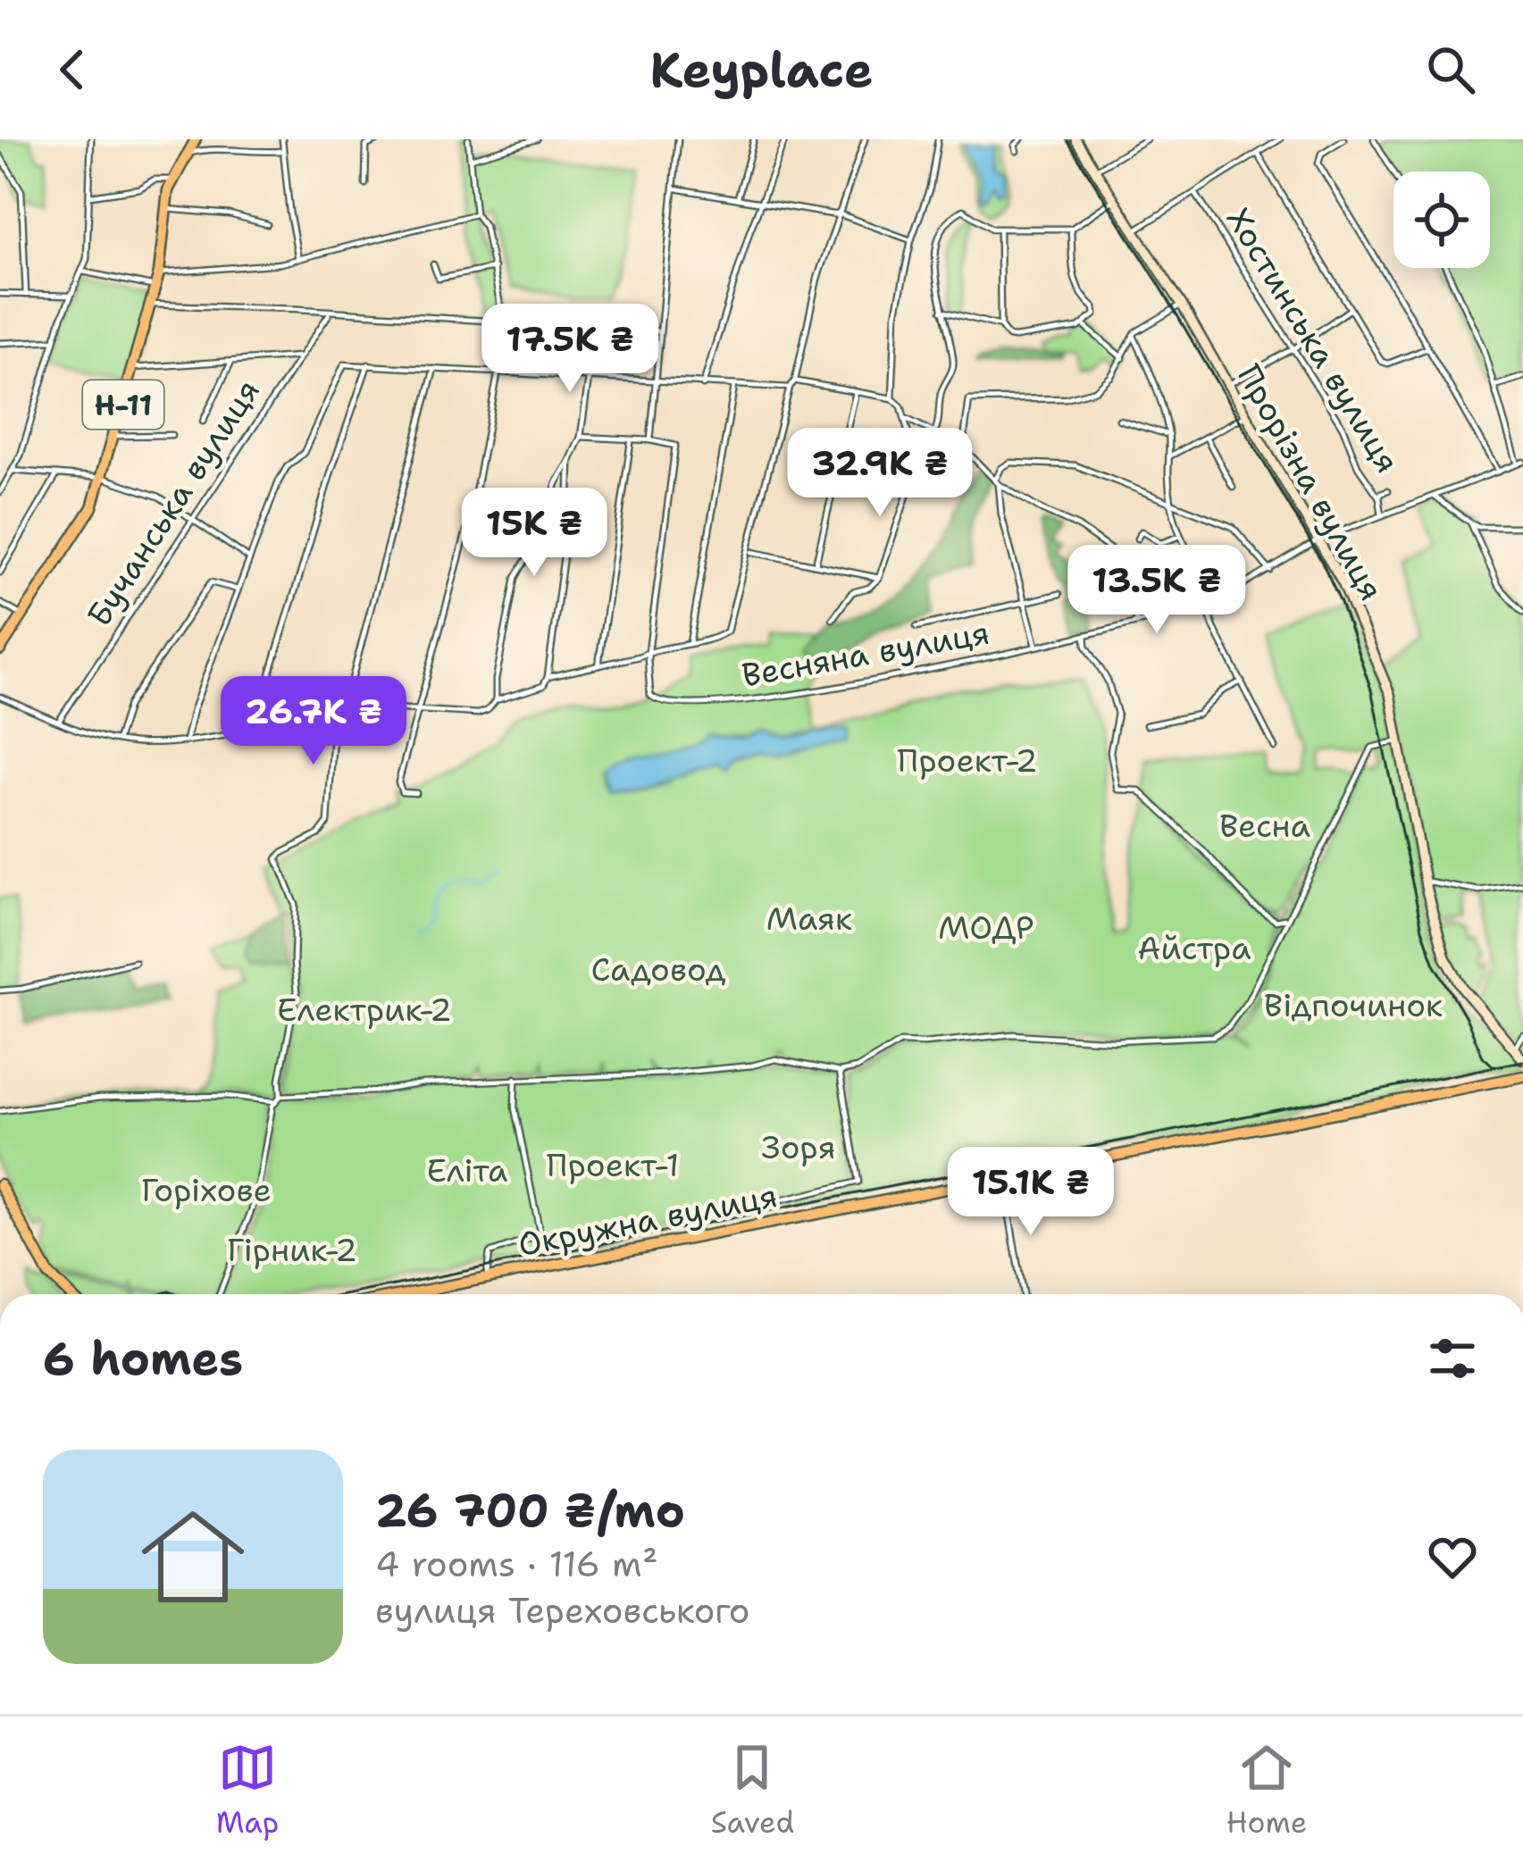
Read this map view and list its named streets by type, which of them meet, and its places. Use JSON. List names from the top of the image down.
{
  "streets": {
    "main road": ["Н-11", "Прорізна вулиця", "Окружна вулиця"],
    "street": ["Хостинська вулиця", "Бучанська вулиця", "Весняна вулиця"]
  },
  "crossings": [
    ["Хостинська вулиця", "Весняна вулиця"],
    ["Прорізна вулиця", "Весняна вулиця"]
  ],
  "parks": [
    "Проект-2",
    "Весна",
    "Маяк",
    "МОДР",
    "Айстра",
    "Садовод",
    "Відпочинок",
    "Електрик-2",
    "Зоря",
    "Проект-1",
    "Еліта",
    "Горіхове",
    "Гірник-2"
  ],
  "page": {
    "header": "Keyplace",
    "price": [
      "17.5K ₴",
      "32.9K ₴",
      "15K ₴",
      "13.5K ₴",
      "26.7K ₴",
      "15.1K ₴"
    ],
    "heading": "6 homes",
    "list": [
      {
        "name": "26 700 ₴/mo",
        "note": "4 rooms · 116 m² · вулиця Тереховського"
      }
    ],
    "tabs": ["Map", "Saved", "Home"]
  }
}
